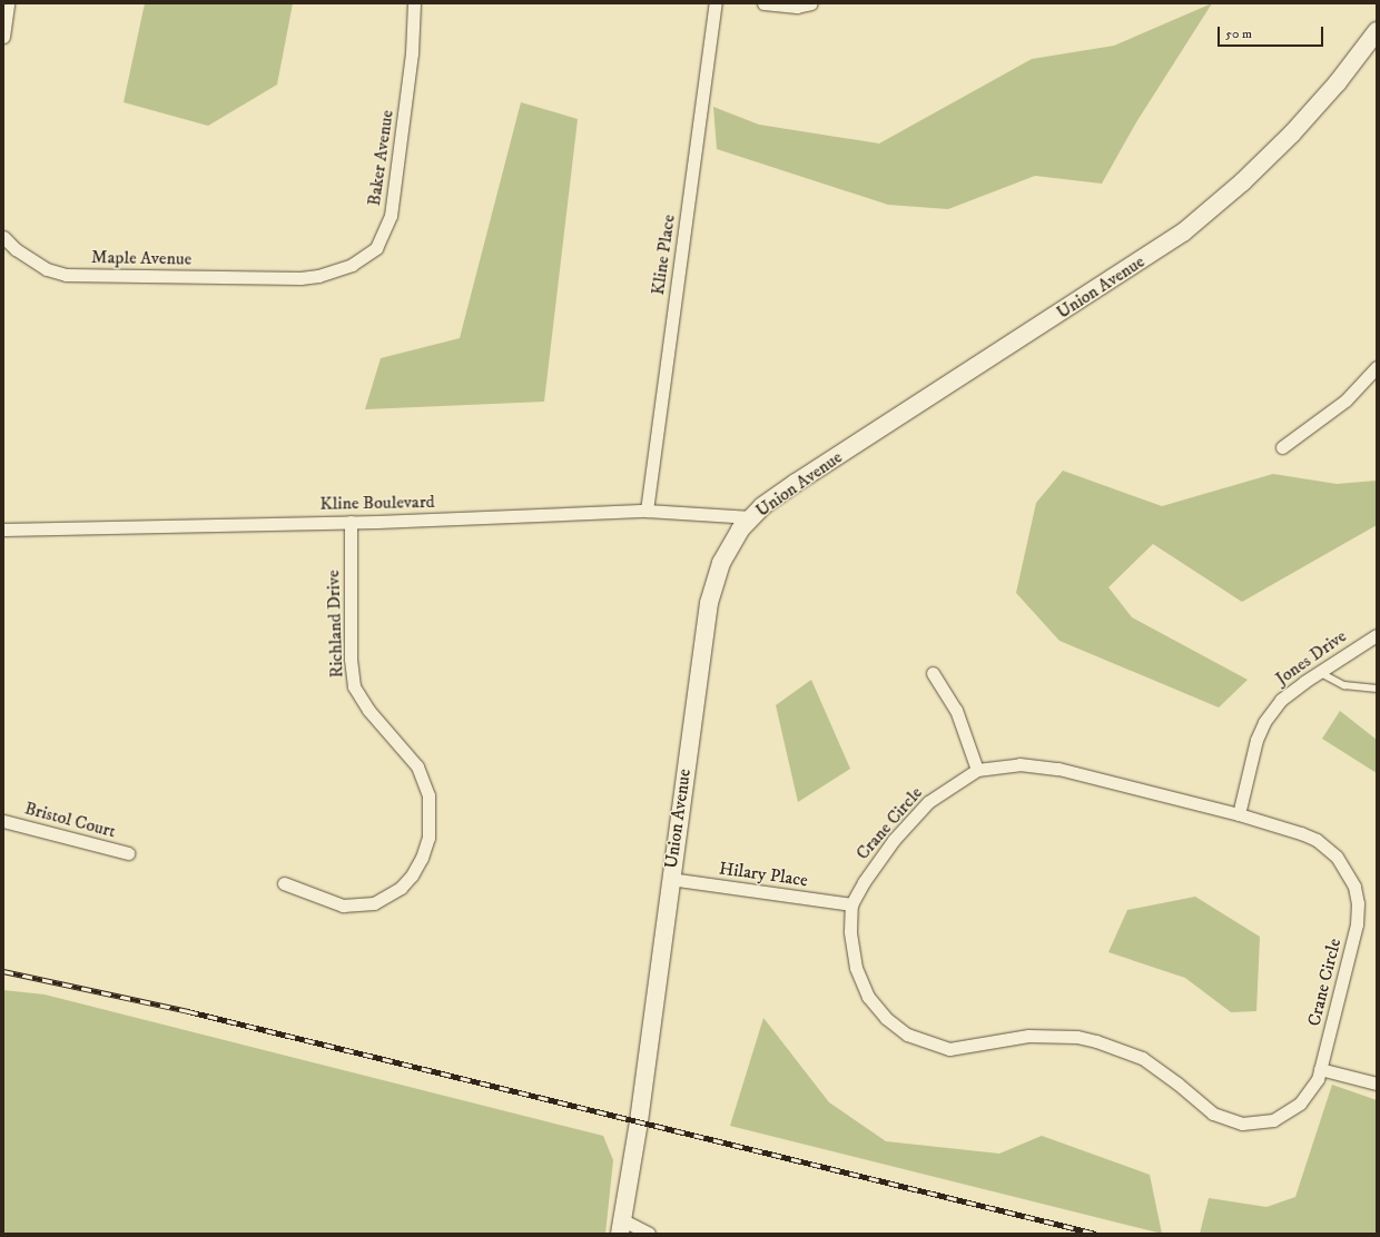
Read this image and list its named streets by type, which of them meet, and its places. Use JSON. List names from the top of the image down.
{
  "streets": {
    "main road": ["Union Avenue"],
    "street": [
      "Baker Avenue",
      "Kline Place",
      "Maple Avenue",
      "Kline Boulevard",
      "Richland Drive",
      "Jones Drive",
      "Bristol Court",
      "Crane Circle",
      "Hilary Place"
    ]
  },
  "crossings": [
    ["Baker Avenue", "Maple Avenue"],
    ["Kline Place", "Kline Boulevard"],
    ["Union Avenue", "Kline Boulevard"],
    ["Union Avenue", "Hilary Place"],
    ["Kline Boulevard", "Richland Drive"],
    ["Jones Drive", "Crane Circle"],
    ["Crane Circle", "Hilary Place"]
  ],
  "scale_bar": "50 m"
}
